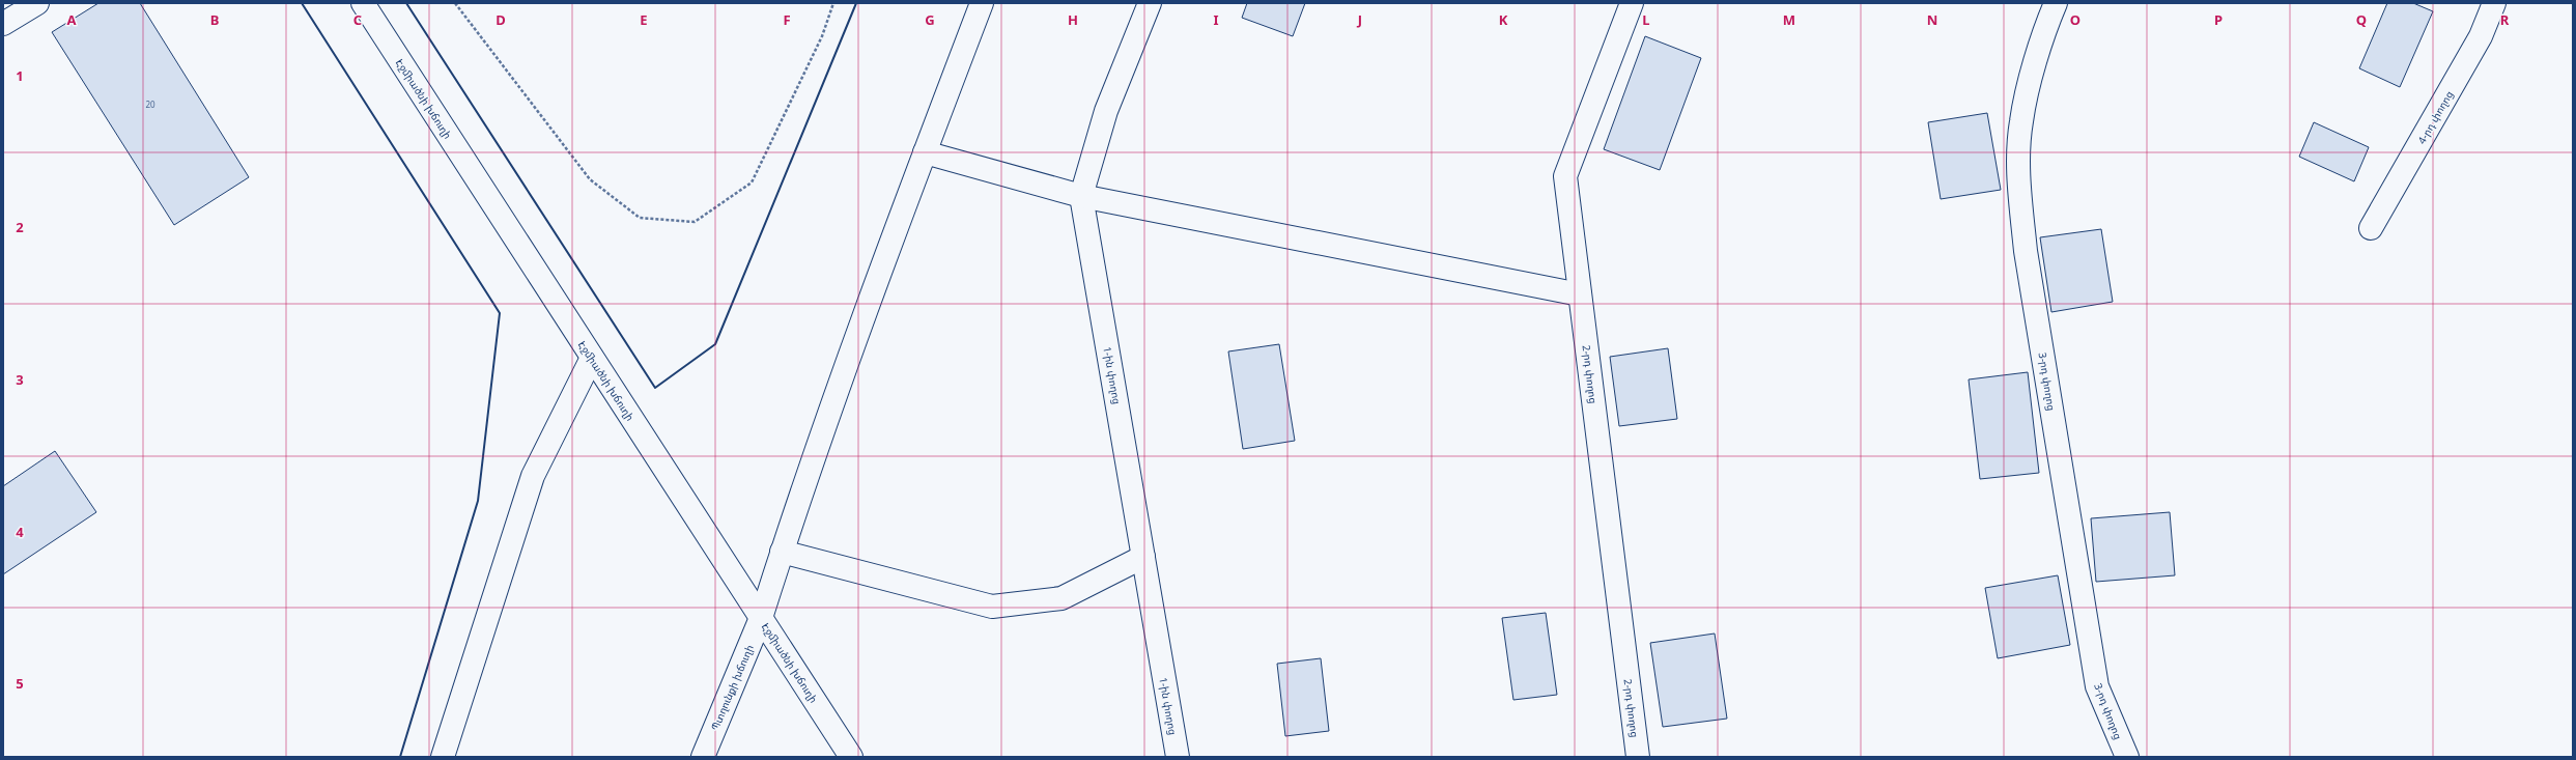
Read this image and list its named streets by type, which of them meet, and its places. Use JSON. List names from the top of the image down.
{
  "streets": {
    "street": [
      "Էջմիածնի խճուղի",
      "4-րդ փողոց",
      "2-րդ փողոց",
      "1-ին փողոց",
      "3-րդ փողոց",
      "Պտղունքի խճուղի"
    ]
  },
  "crossings": [
    ["Էջմիածնի խճուղի", "Պտղունքի խճուղի"]
  ],
  "house_numbers": ["20"],
  "grid": {
    "columns": [
      "A",
      "B",
      "C",
      "D",
      "E",
      "F",
      "G",
      "H",
      "I",
      "J",
      "K",
      "L",
      "M",
      "N",
      "O",
      "P",
      "Q",
      "R"
    ],
    "rows": [
      "1",
      "2",
      "3",
      "4",
      "5"
    ]
  }
}
